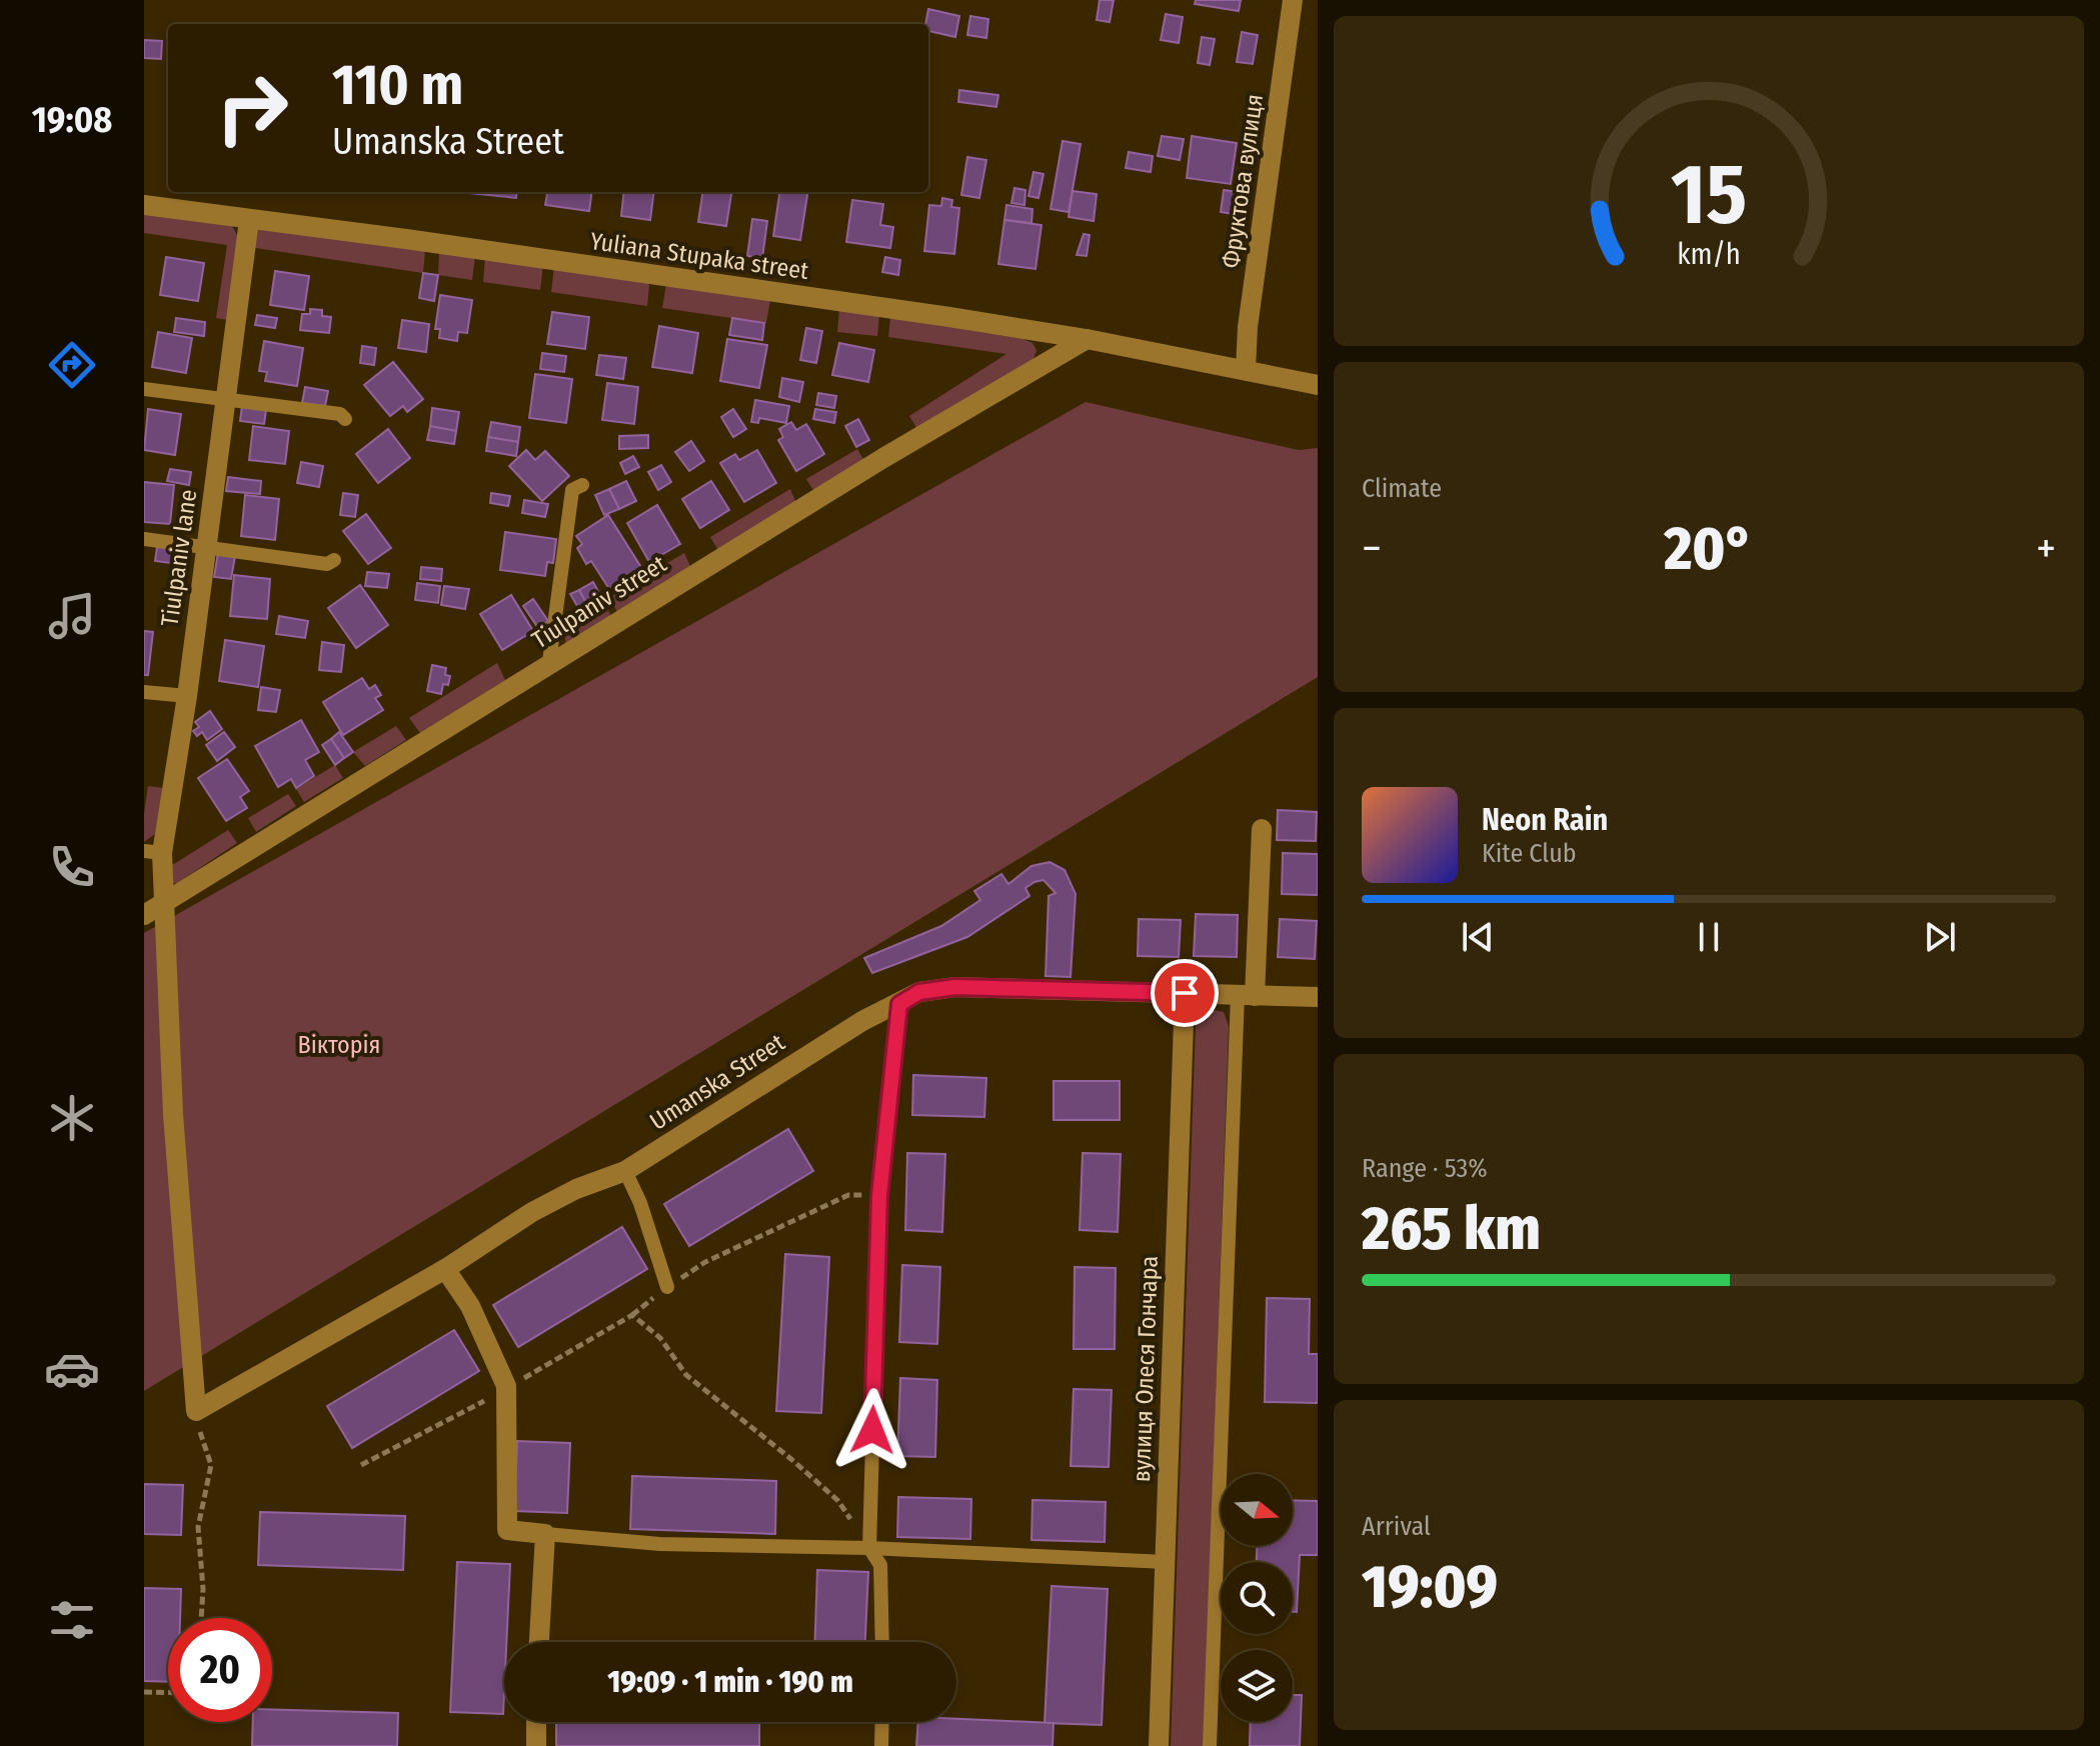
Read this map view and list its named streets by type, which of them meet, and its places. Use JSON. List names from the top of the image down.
{
  "streets": {
    "street": [
      "Фруктова вулиця",
      "Yuliana Stupaka street",
      "Tiulpaniv lane",
      "Tiulpaniv street",
      "Umanska Street",
      "вулиця Олеся Гончара"
    ]
  },
  "crossings": [
    ["Фруктова вулиця", "Yuliana Stupaka street"],
    ["Yuliana Stupaka street", "Tiulpaniv lane"],
    ["Yuliana Stupaka street", "Tiulpaniv street"],
    ["Tiulpaniv lane", "Tiulpaniv street"],
    ["Tiulpaniv lane", "Umanska Street"],
    ["Umanska Street", "вулиця Олеся Гончара"]
  ],
  "parks": ["Вікторія"],
  "north": "right",
  "page": {
    "tabs": "19:08",
    "turn": ["110 m", "Umanska Street"],
    "tile": [
      "Climate",
      ["Range · 53%", "265 km"],
      ["Arrival", "19:09"]
    ],
    "heat": ["−", "20°", "+"],
    "song": ["Neon Rain", "Kite Club"],
    "limit": "20",
    "trip": "19:09 · 1 min · 190 m",
    "gauge": ["15", "km/h"]
  }
}
